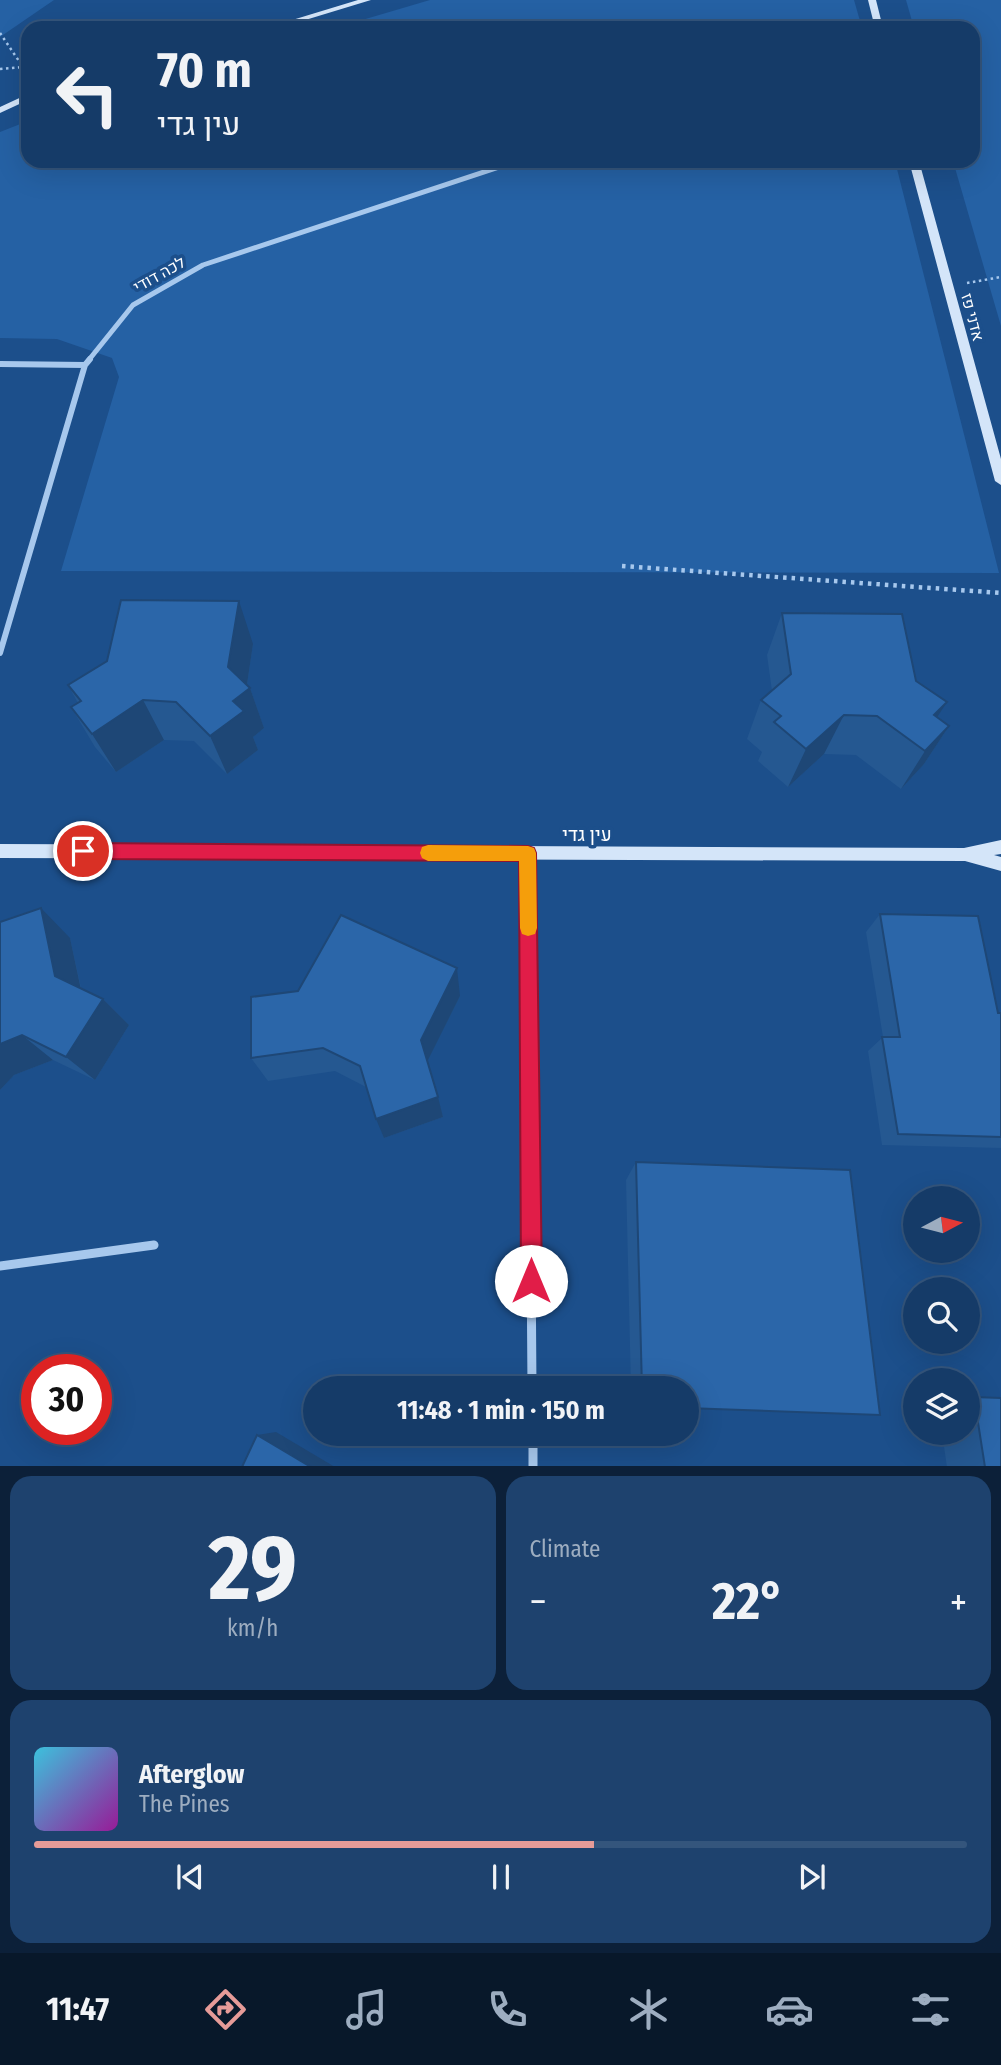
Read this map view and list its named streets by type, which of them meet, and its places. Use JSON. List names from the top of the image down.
{
  "streets": {
    "street": ["לכה דודי", "אדני פז", "עין גדי"]
  },
  "north": "right",
  "page": {
    "turn": ["70 m", "עין גדי"],
    "limit": "30",
    "trip": "11:48 · 1 min · 150 m",
    "tile": [
      ["29", "km/h"],
      "Climate"
    ],
    "heat": ["−", "22°", "+"],
    "song": ["Afterglow", "The Pines"],
    "tabs": "11:47"
  }
}
